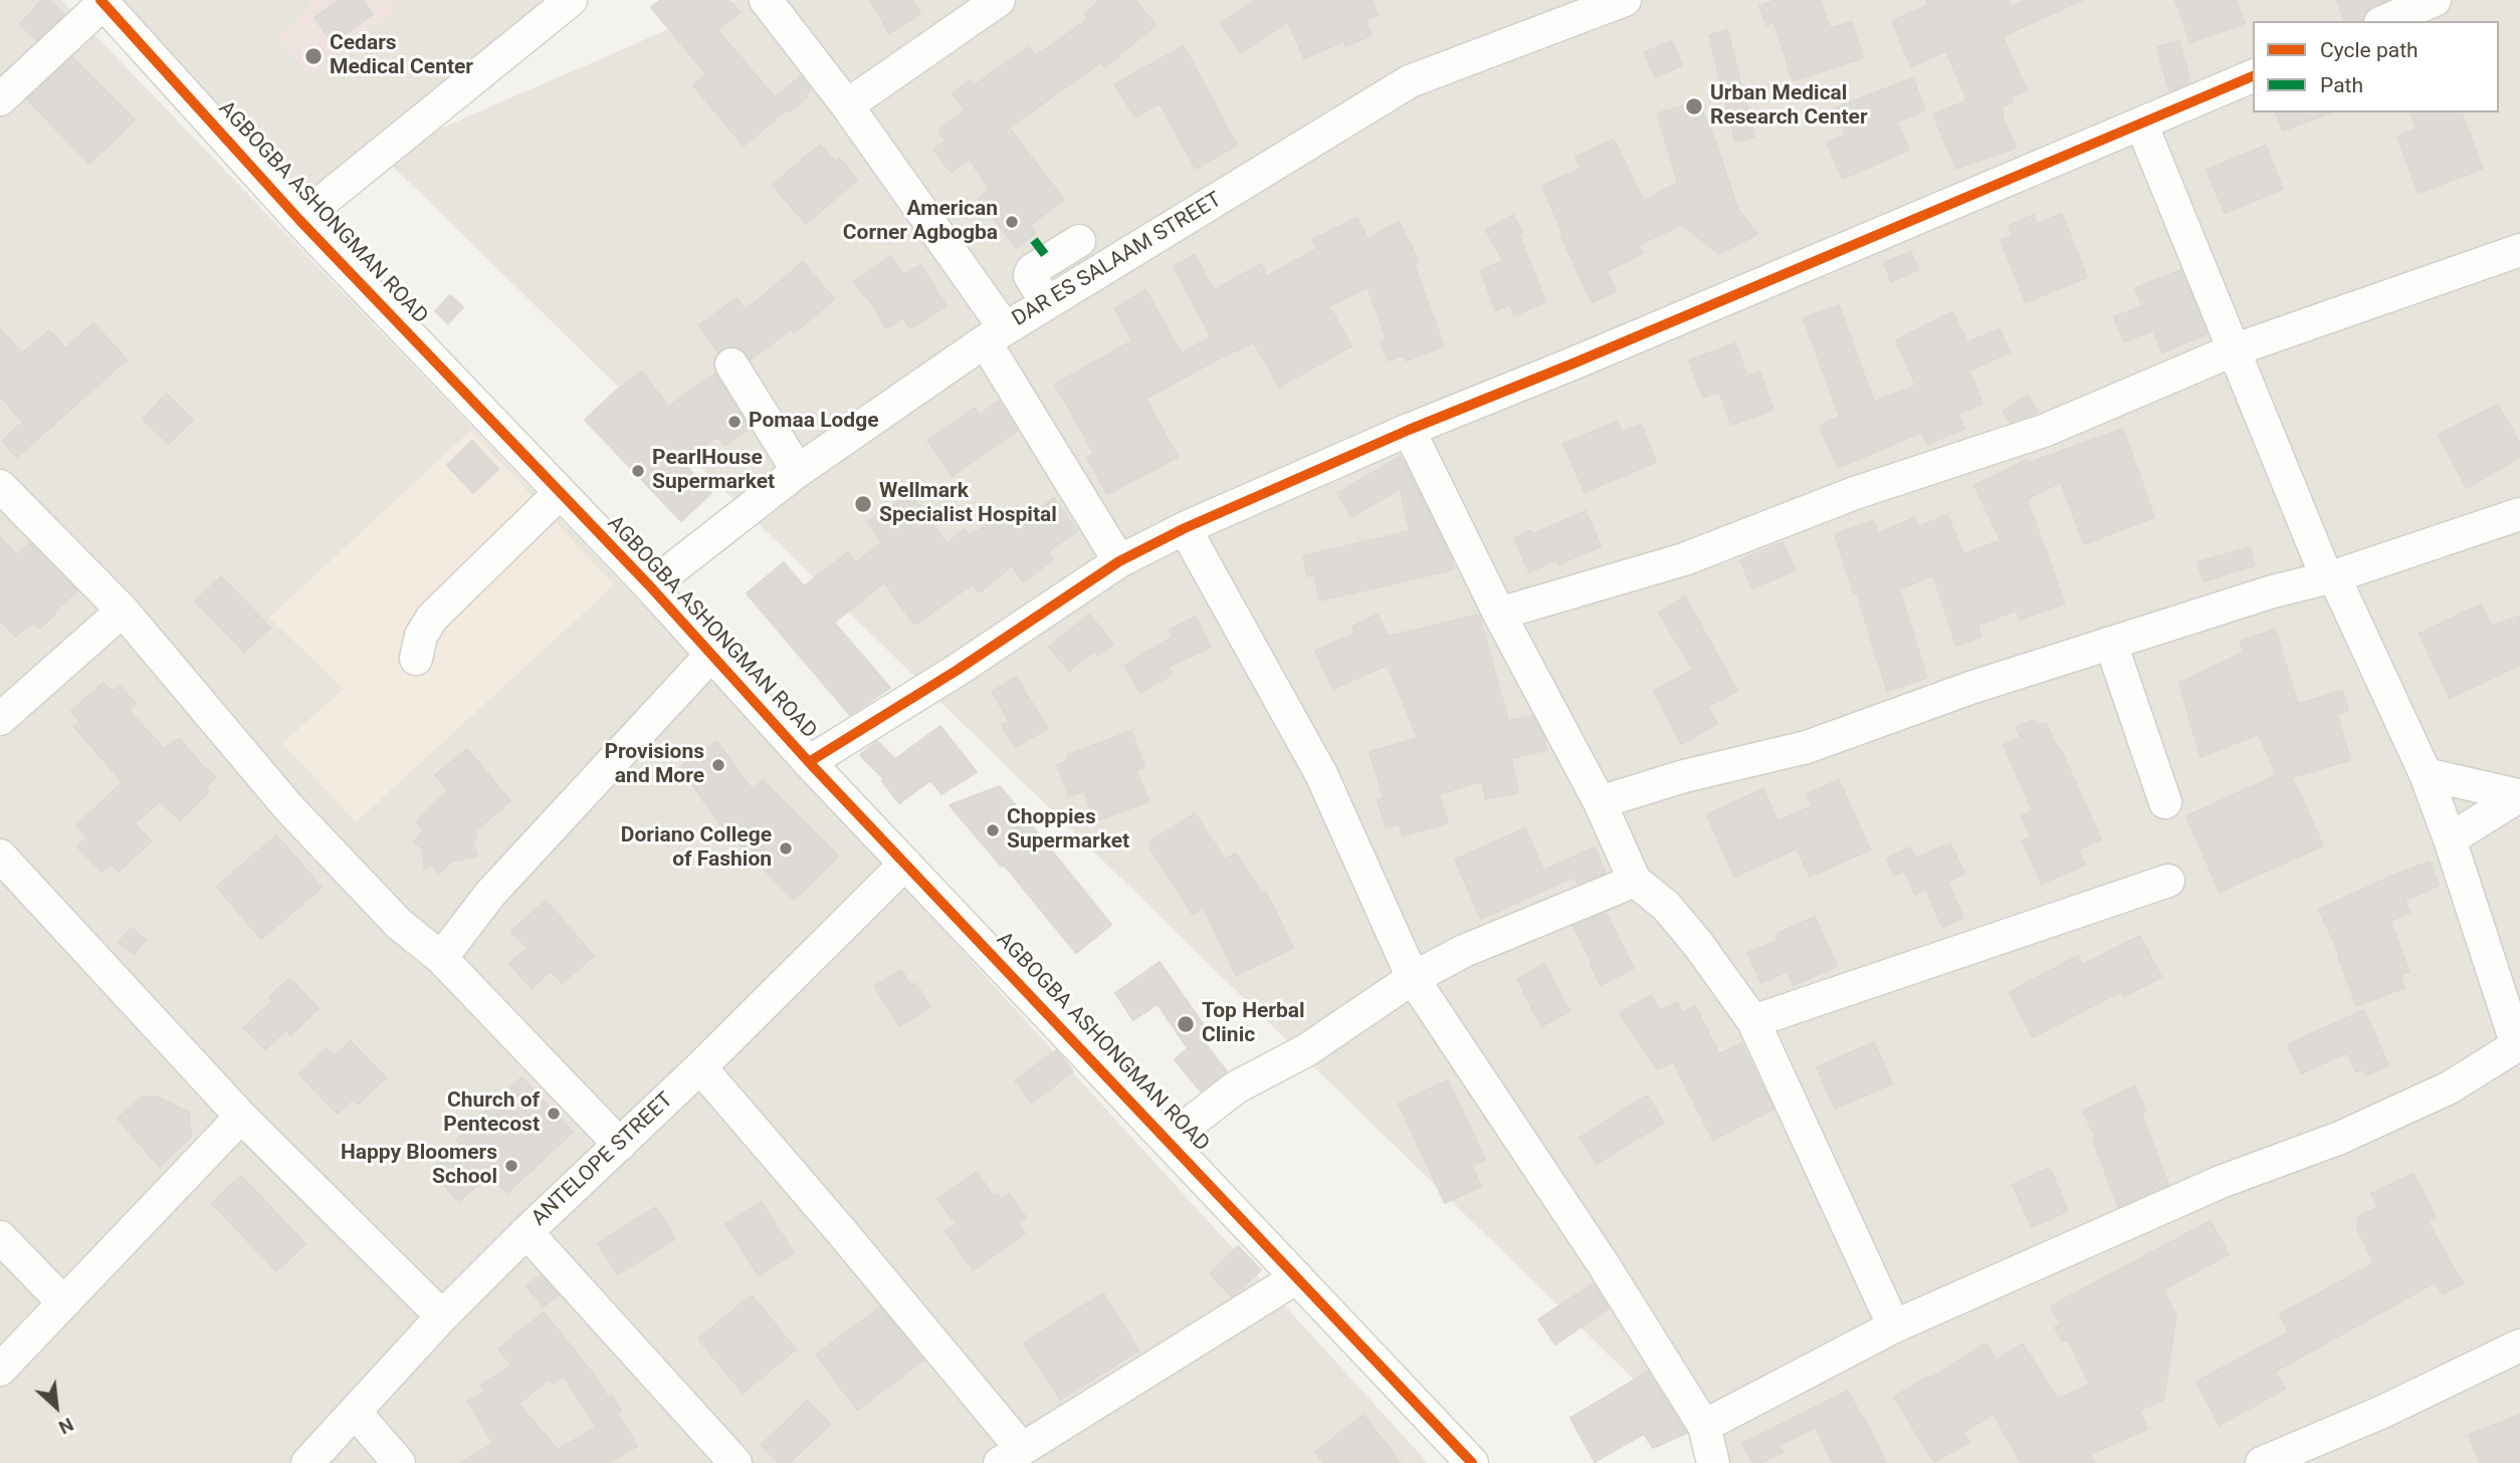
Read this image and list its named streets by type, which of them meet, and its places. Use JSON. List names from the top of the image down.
{
  "streets": {
    "street": ["AGBOGBA ASHONGMAN ROAD", "DAR ES SALAAM STREET", "ANTELOPE STREET"]
  },
  "crossings": [
    ["AGBOGBA ASHONGMAN ROAD", "DAR ES SALAAM STREET"],
    ["AGBOGBA ASHONGMAN ROAD", "ANTELOPE STREET"]
  ],
  "places": [
    "Cedars Medical Center",
    "Urban Medical Research Center",
    "American Corner Agbogba",
    "Pomaa Lodge",
    "PearlHouse Supermarket",
    "Wellmark Specialist Hospital",
    "Provisions and More",
    "Choppies Supermarket",
    "Doriano College of Fashion",
    "Top Herbal Clinic",
    "Church of Pentecost",
    "Happy Bloomers School"
  ],
  "legend": ["Cycle path", "Path"],
  "north": "bottom right"
}
